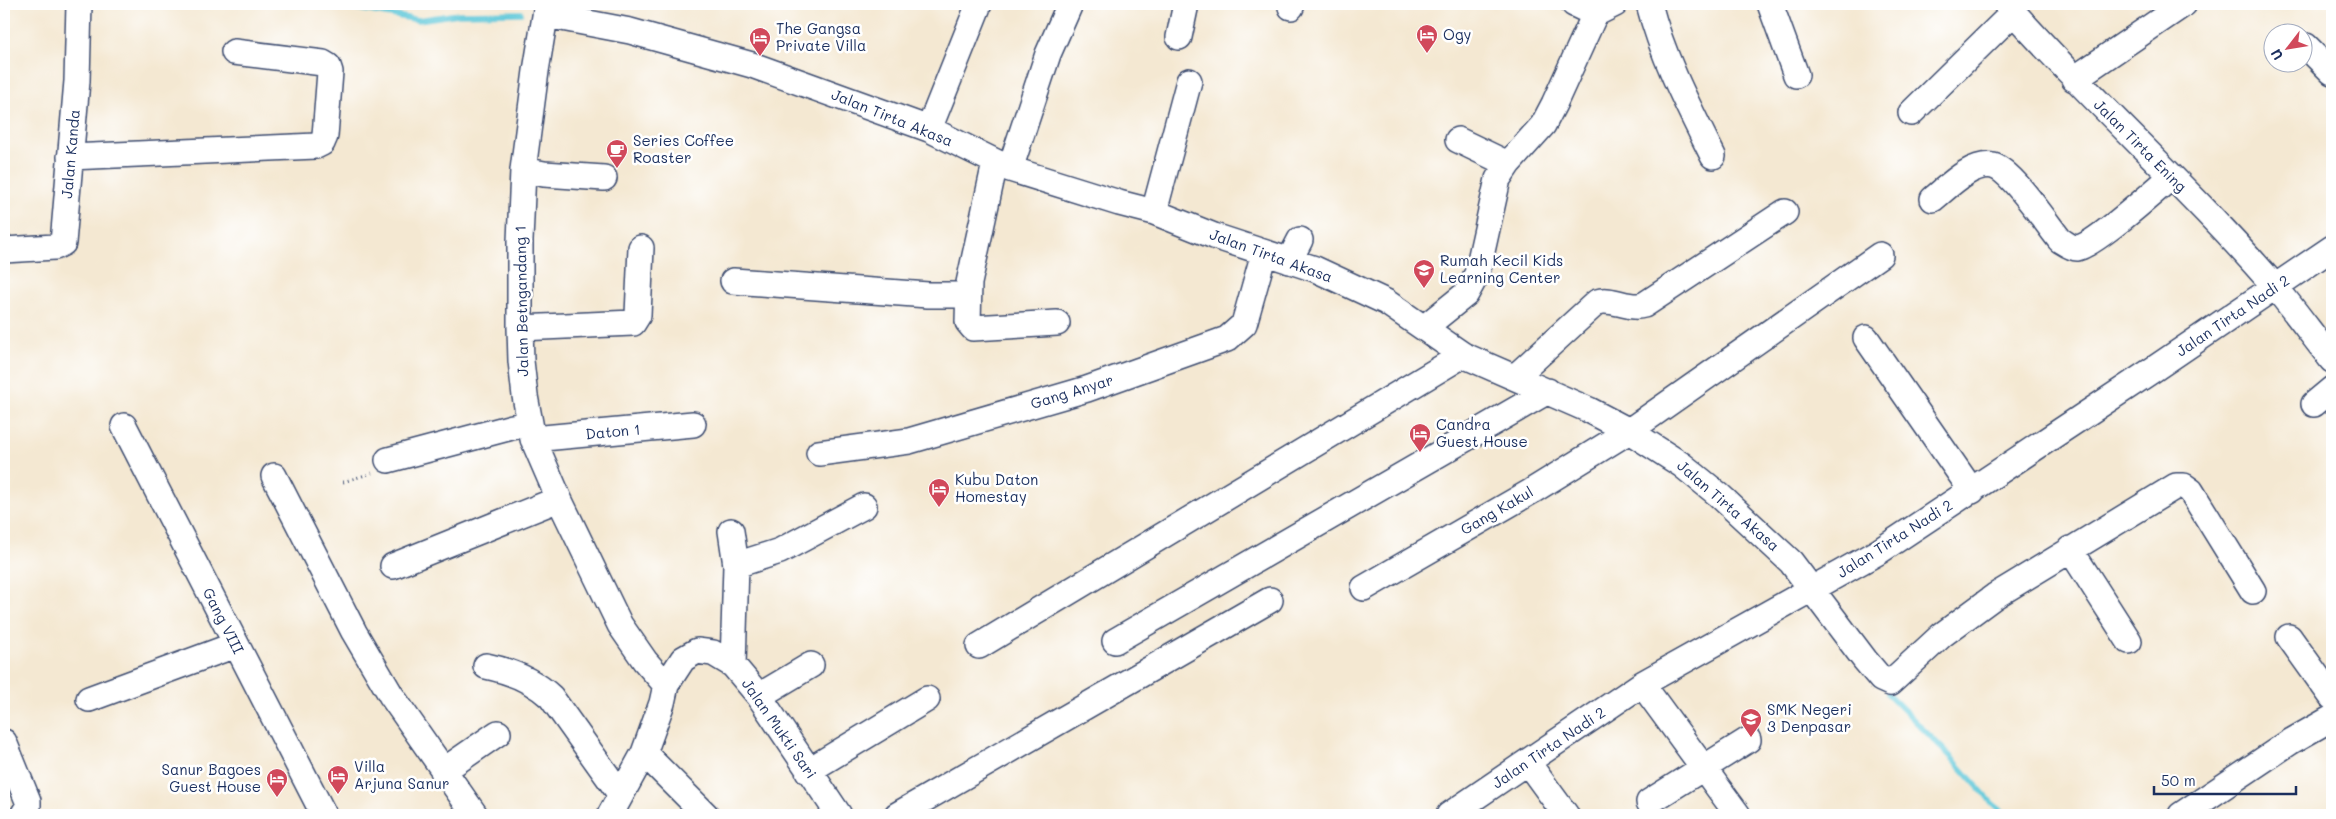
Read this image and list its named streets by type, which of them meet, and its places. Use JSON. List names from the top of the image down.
{
  "streets": {
    "street": [
      "Jalan Tirta Akasa",
      "Jalan Tirta Ening",
      "Jalan Kanda",
      "Jalan Betngandang 1",
      "Jalan Tirta Nadi 2",
      "Gang Anyar",
      "Daton 1",
      "Gang Kakul",
      "Gang VIII",
      "Jalan Mukti Sari"
    ]
  },
  "crossings": [
    ["Jalan Tirta Akasa", "Jalan Betngandang 1"],
    ["Jalan Tirta Akasa", "Jalan Tirta Nadi 2"],
    ["Jalan Tirta Akasa", "Gang Anyar"],
    ["Jalan Tirta Akasa", "Gang Kakul"],
    ["Jalan Tirta Ening", "Jalan Tirta Nadi 2"],
    ["Jalan Betngandang 1", "Daton 1"],
    ["Jalan Betngandang 1", "Jalan Mukti Sari"]
  ],
  "places": {
    "hotel": [
      "Ogy",
      "The Gangsa Private Villa",
      "Candra Guest House",
      "Kubu Daton Homestay",
      "Villa Arjuna Sanur",
      "Sanur Bagoes Guest House"
    ],
    "cafe": ["Series Coffee Roaster"],
    "school or university": ["Rumah Kecil Kids Learning Center", "SMK Negeri 3 Denpasar"]
  },
  "scale_bar": "50 m",
  "north": "bottom left"
}
